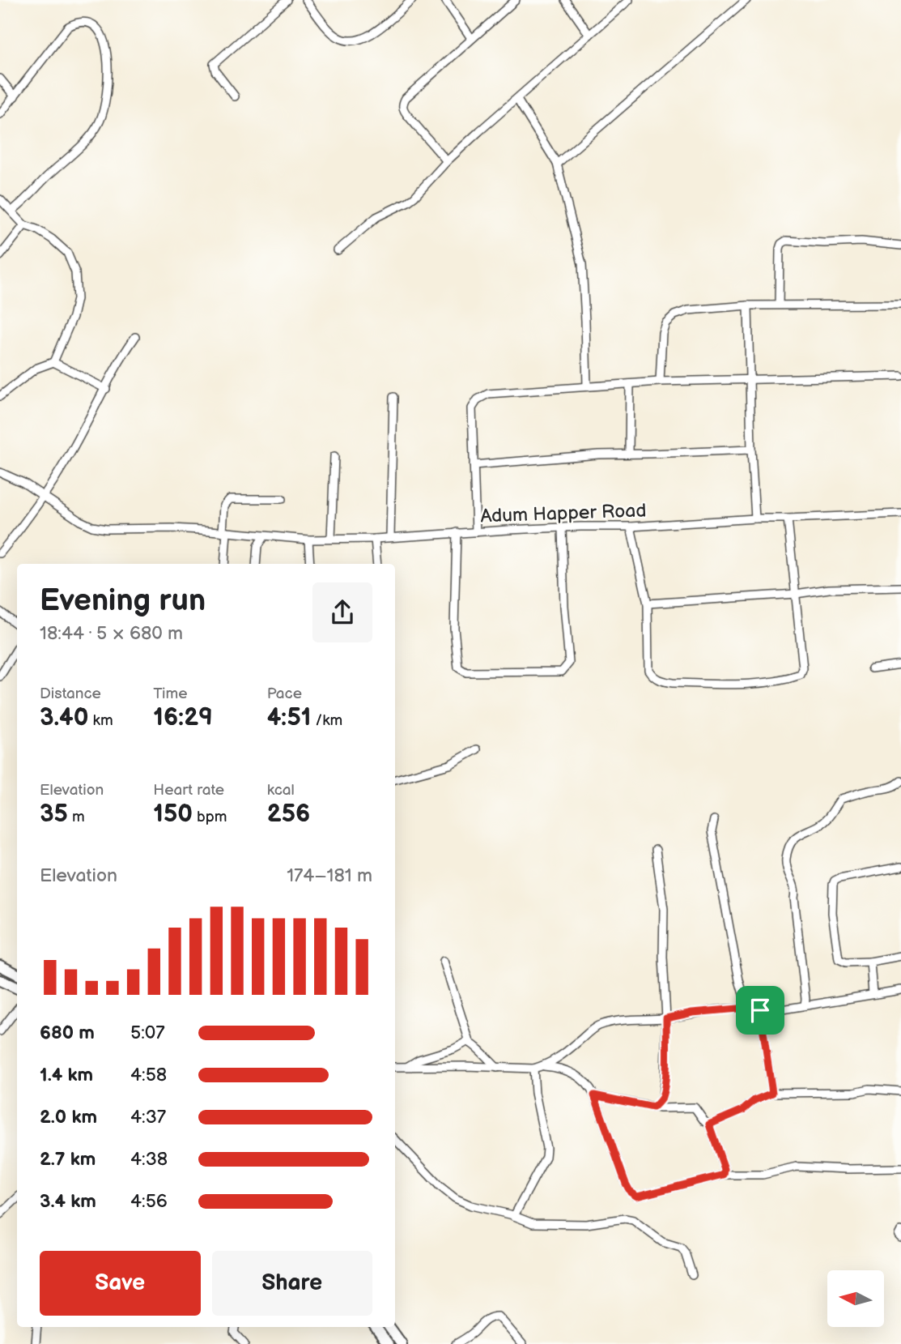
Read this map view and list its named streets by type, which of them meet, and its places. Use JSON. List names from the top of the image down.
{
  "streets": {
    "street": ["Adum Happer Road"]
  },
  "north": "left",
  "page": {
    "heading": ["Evening run", "18:44 · 5 × 680 m"],
    "stats": [
      ["Distance", "3.40 km"],
      ["Time", "16:29"],
      ["Pace", "4:51 /km"],
      ["Elevation", "35 m"],
      ["Heart rate", "150 bpm"],
      ["kcal", "256"]
    ],
    "chart": ["Elevation", "174–181 m"],
    "list": [
      {
        "name": "680 m",
        "note": "5:07"
      },
      {
        "name": "1.4 km",
        "note": "4:58"
      },
      {
        "name": "2.0 km",
        "note": "4:37"
      },
      {
        "name": "2.7 km",
        "note": "4:38"
      },
      {
        "name": "3.4 km",
        "note": "4:56"
      }
    ],
    "buttons": ["Save", "Share"]
  }
}
